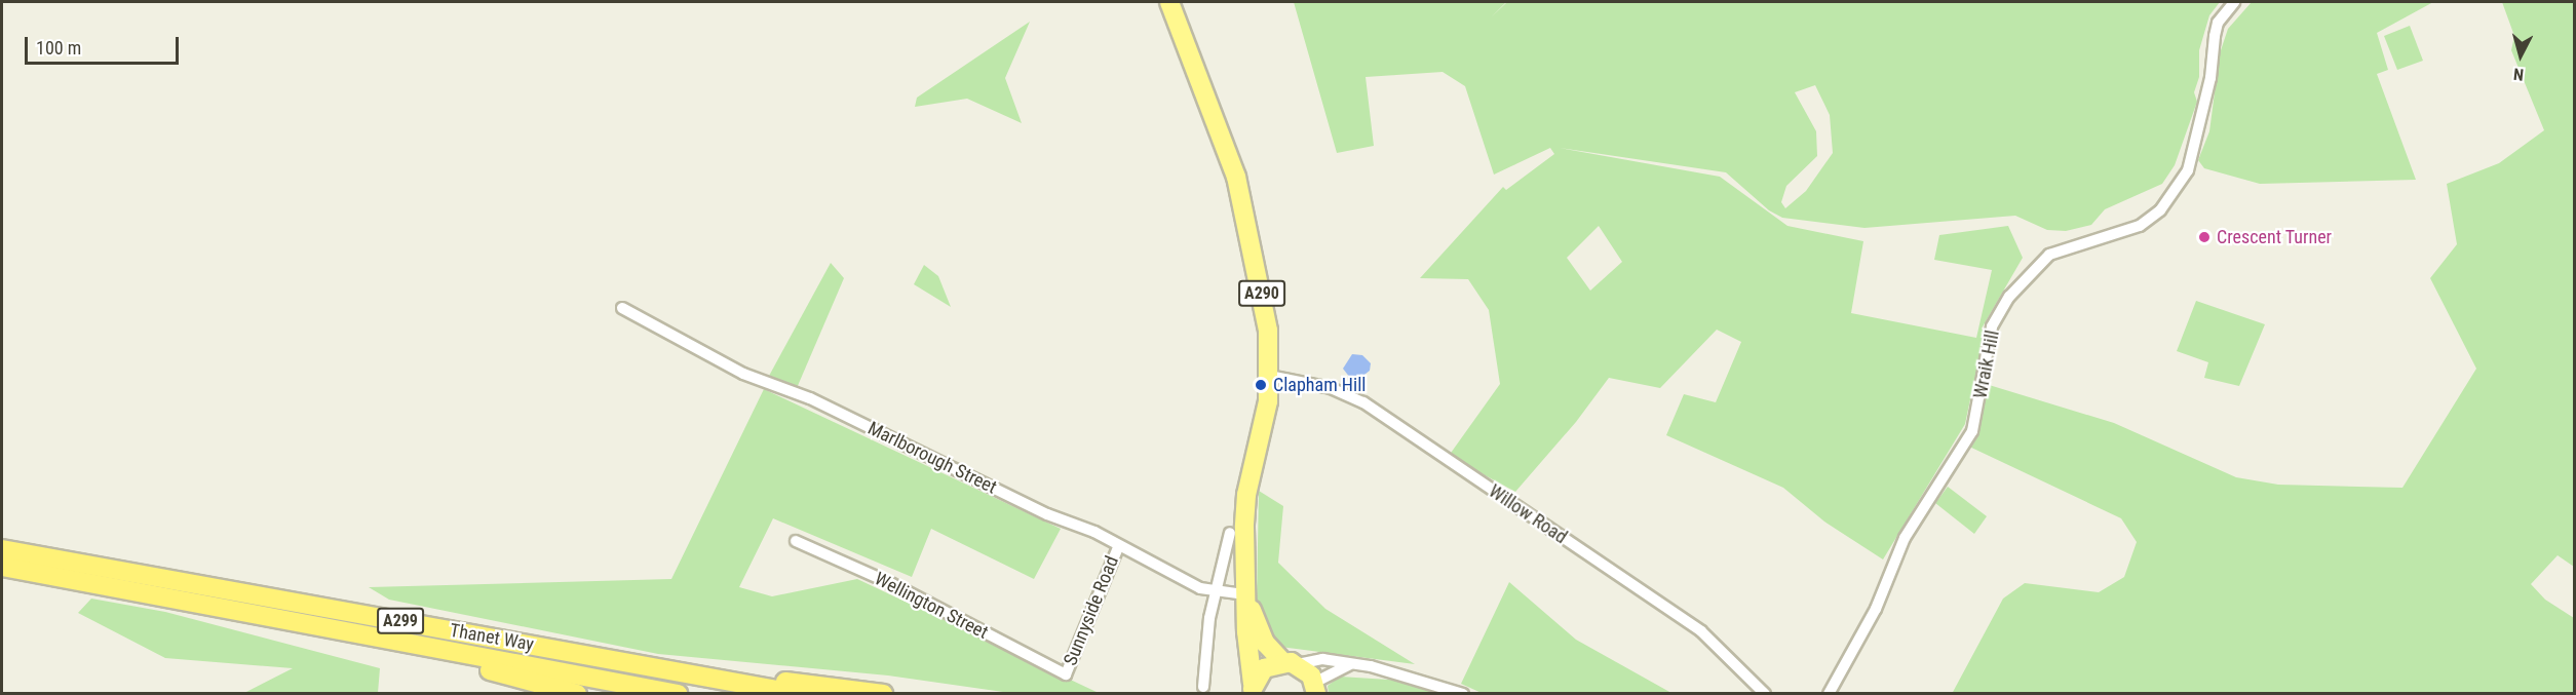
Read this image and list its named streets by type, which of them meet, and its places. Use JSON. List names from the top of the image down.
{
  "streets": {
    "highway": ["A299", "Thanet Way"],
    "main road": ["A290"],
    "street": [
      "Wraik Hill",
      "Marlborough Street",
      "Willow Road",
      "Wellington Street",
      "Sunnyside Road"
    ]
  },
  "crossings": [
    ["A290", "Marlborough Street"],
    ["A290", "Willow Road"],
    ["Marlborough Street", "Sunnyside Road"],
    ["Wellington Street", "Sunnyside Road"]
  ],
  "places": ["Crescent Turner", "Clapham Hill"],
  "scale_bar": "100 m",
  "north": "bottom"
}
